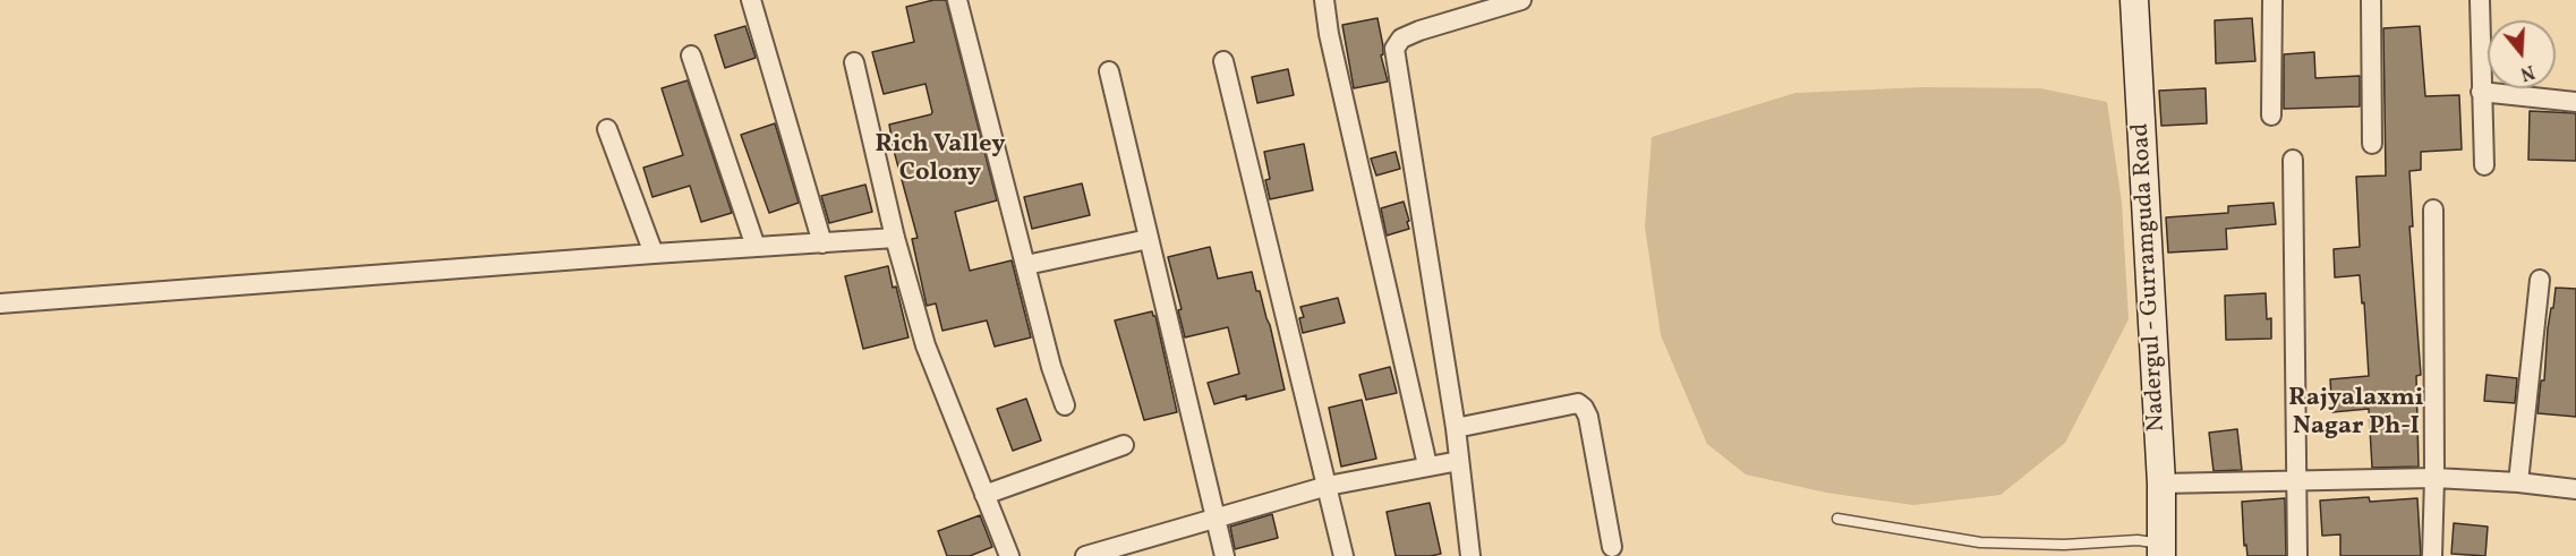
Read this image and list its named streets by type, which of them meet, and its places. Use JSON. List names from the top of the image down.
{
  "streets": {
    "main road": ["Nadergul - Gurramguda Road"]
  },
  "districts": ["Rich Valley Colony", "Rajyalaxmi Nagar Ph-I"],
  "north": "bottom"
}
